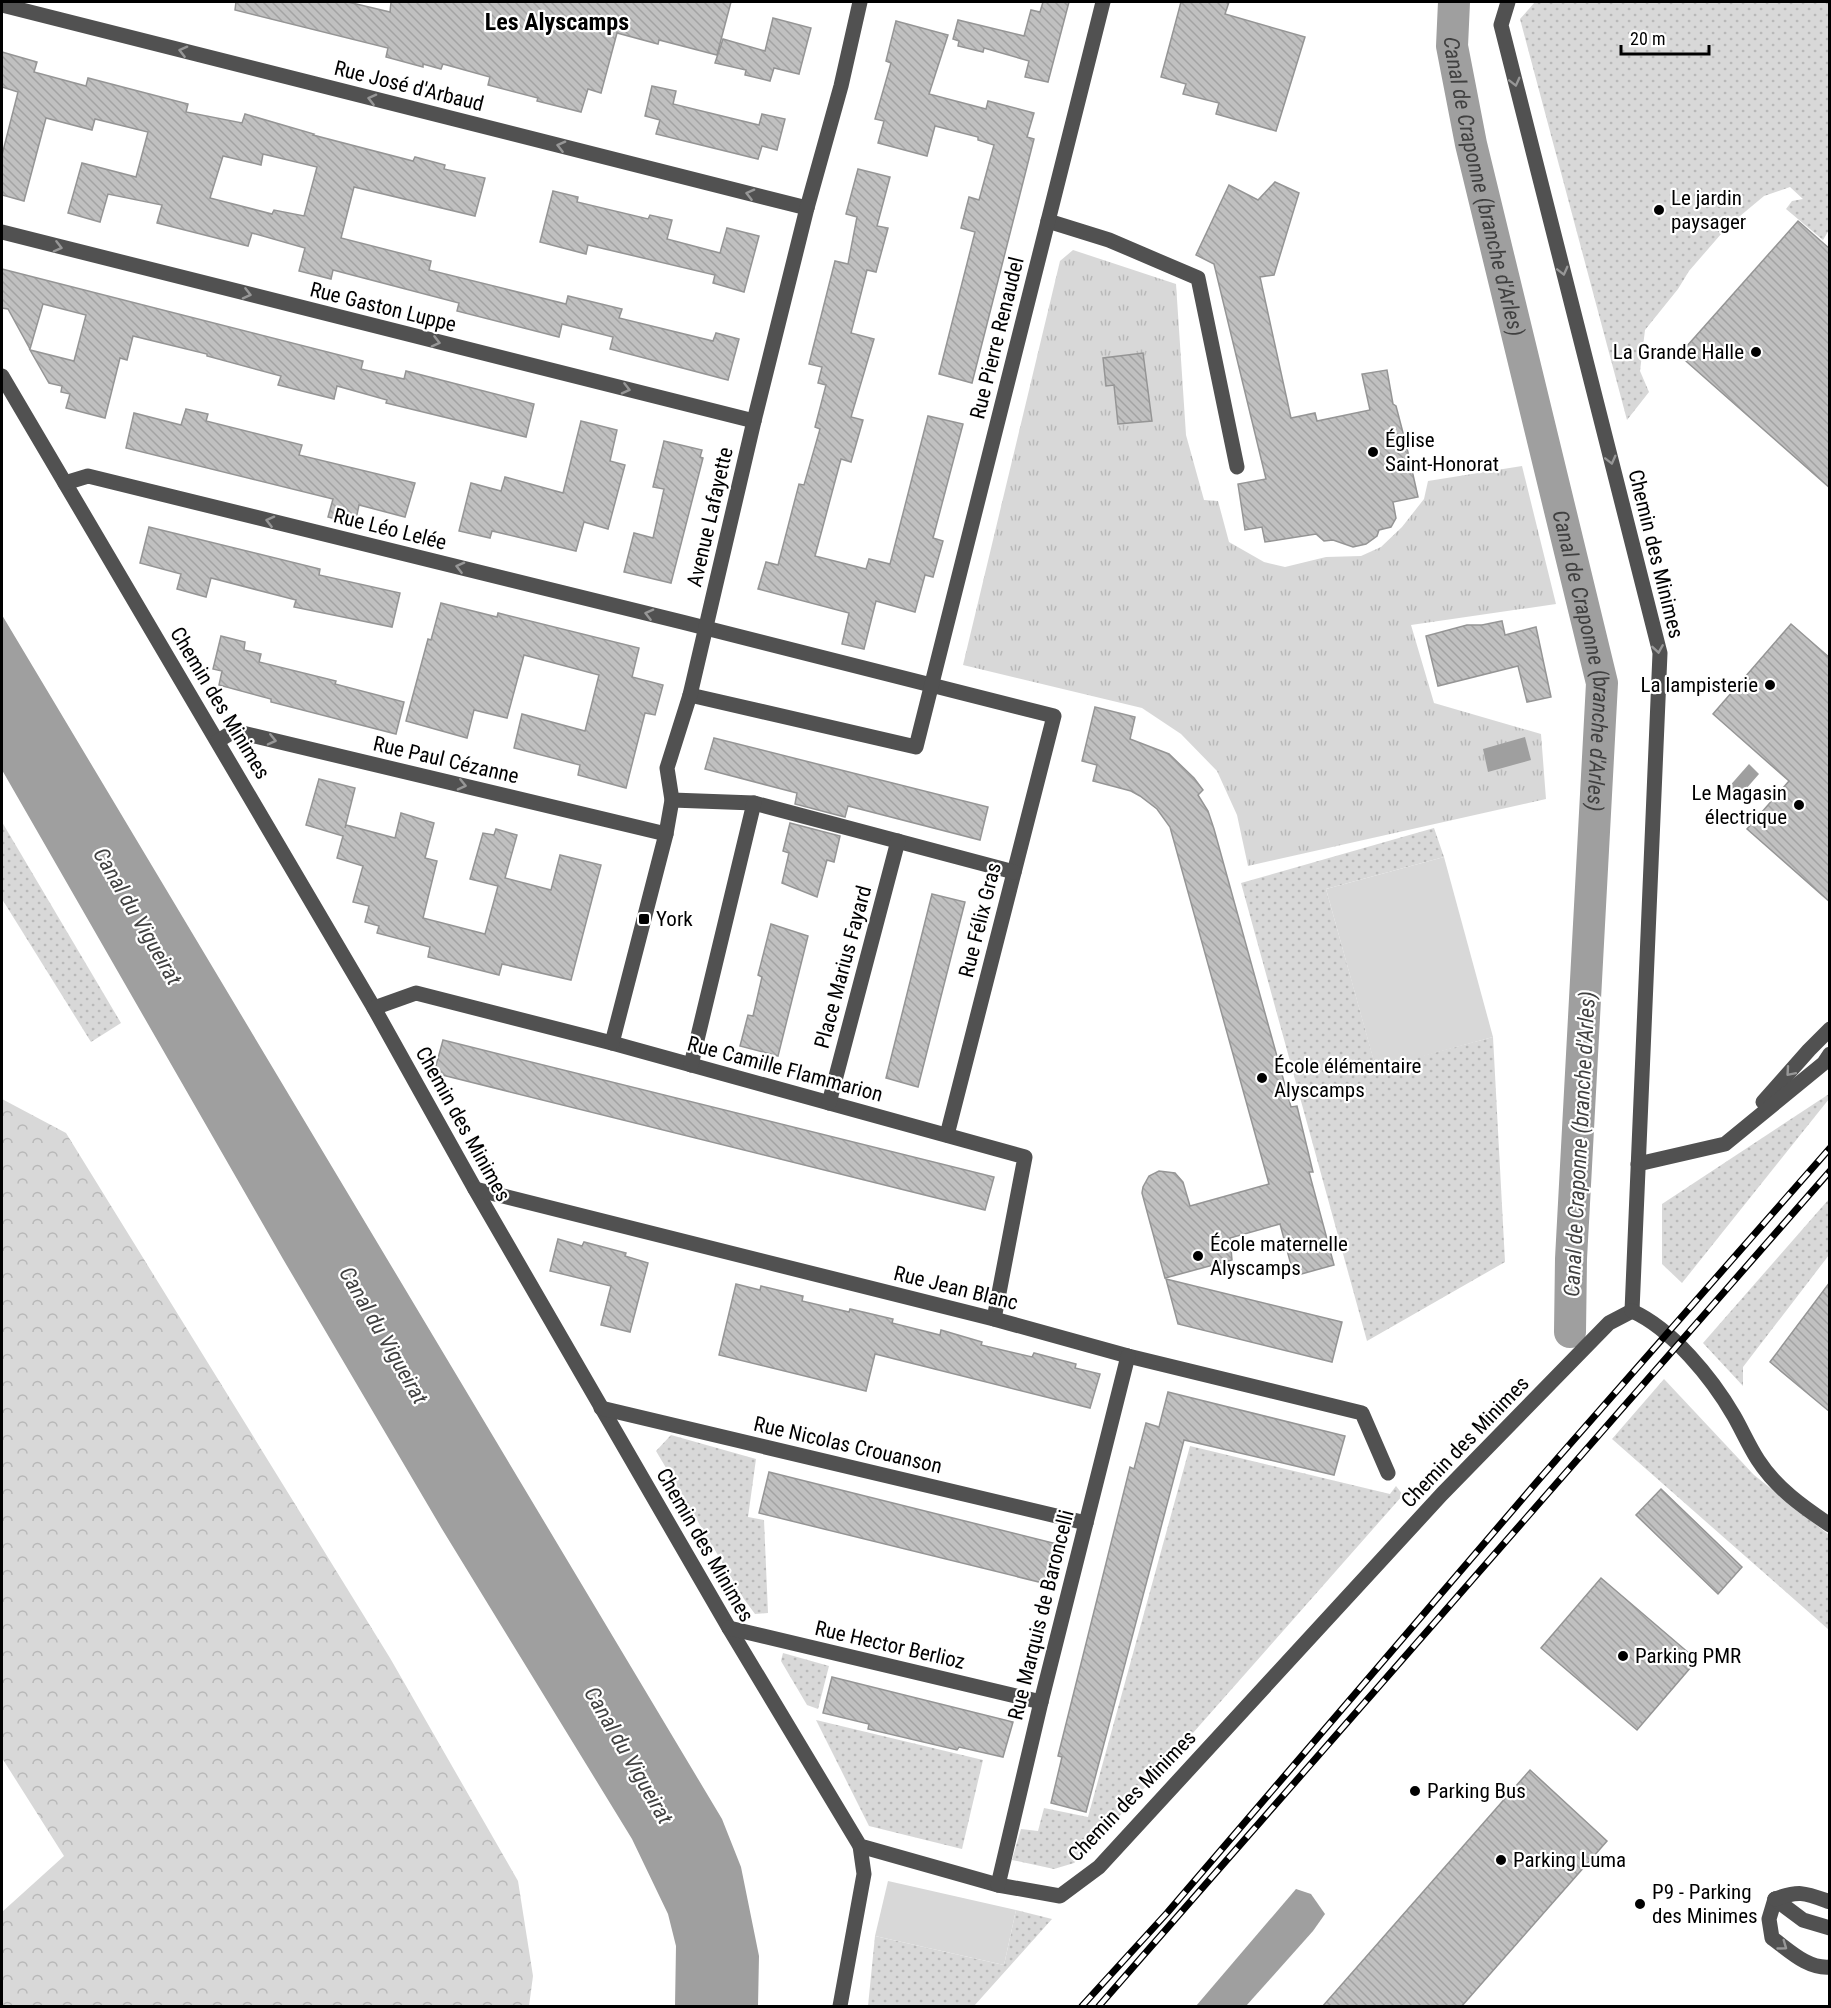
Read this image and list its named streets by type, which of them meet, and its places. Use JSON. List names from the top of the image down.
{
  "streets": {
    "street": [
      "Rue José d'Arbaud",
      "Rue Gaston Luppe",
      "Rue Pierre Renaudel",
      "Avenue Lafayette",
      "Rue Léo Lelée",
      "Chemin des Minimes",
      "Rue Paul Cézanne",
      "Rue Félix Gras",
      "Place Marius Fayard",
      "Rue Camille Flammarion",
      "Rue Jean Blanc",
      "Rue Nicolas Crouanson",
      "Rue Marquis de Baroncelli",
      "Rue Hector Berlioz"
    ]
  },
  "crossings": [
    ["Rue José d'Arbaud", "Avenue Lafayette"],
    ["Rue Gaston Luppe", "Avenue Lafayette"],
    ["Rue Pierre Renaudel", "Avenue Lafayette"],
    ["Rue Pierre Renaudel", "Rue Léo Lelée"],
    ["Avenue Lafayette", "Rue Léo Lelée"],
    ["Avenue Lafayette", "Rue Paul Cézanne"],
    ["Avenue Lafayette", "Rue Camille Flammarion"],
    ["Rue Léo Lelée", "Chemin des Minimes"],
    ["Rue Léo Lelée", "Rue Félix Gras"],
    ["Chemin des Minimes", "Rue Paul Cézanne"],
    ["Chemin des Minimes", "Rue Camille Flammarion"],
    ["Chemin des Minimes", "Rue Jean Blanc"],
    ["Chemin des Minimes", "Rue Nicolas Crouanson"],
    ["Chemin des Minimes", "Rue Marquis de Baroncelli"],
    ["Chemin des Minimes", "Rue Hector Berlioz"],
    ["Rue Félix Gras", "Rue Camille Flammarion"],
    ["Place Marius Fayard", "Rue Camille Flammarion"],
    ["Rue Camille Flammarion", "Rue Jean Blanc"],
    ["Rue Jean Blanc", "Rue Marquis de Baroncelli"],
    ["Rue Nicolas Crouanson", "Rue Marquis de Baroncelli"],
    ["Rue Marquis de Baroncelli", "Rue Hector Berlioz"]
  ],
  "one_way": [
    "Rue José d'Arbaud",
    "Rue Gaston Luppe",
    "Rue Léo Lelée",
    "Rue Paul Cézanne"
  ],
  "districts": ["Les Alyscamps"],
  "water": ["Canal de Craponne (branche d'Arles)", "Canal du Vigueirat"],
  "places": {
    "other": [
      "Le jardin paysager",
      "La Grande Halle",
      "Église Saint-Honorat",
      "La lampisterie",
      "Le Magasin électrique",
      "École élémentaire Alyscamps",
      "École maternelle Alyscamps",
      "Parking PMR",
      "Parking Bus",
      "Parking Luma",
      "P9 - Parking des Minimes"
    ],
    "transit": ["York"]
  },
  "scale_bar": "20 m"
}
